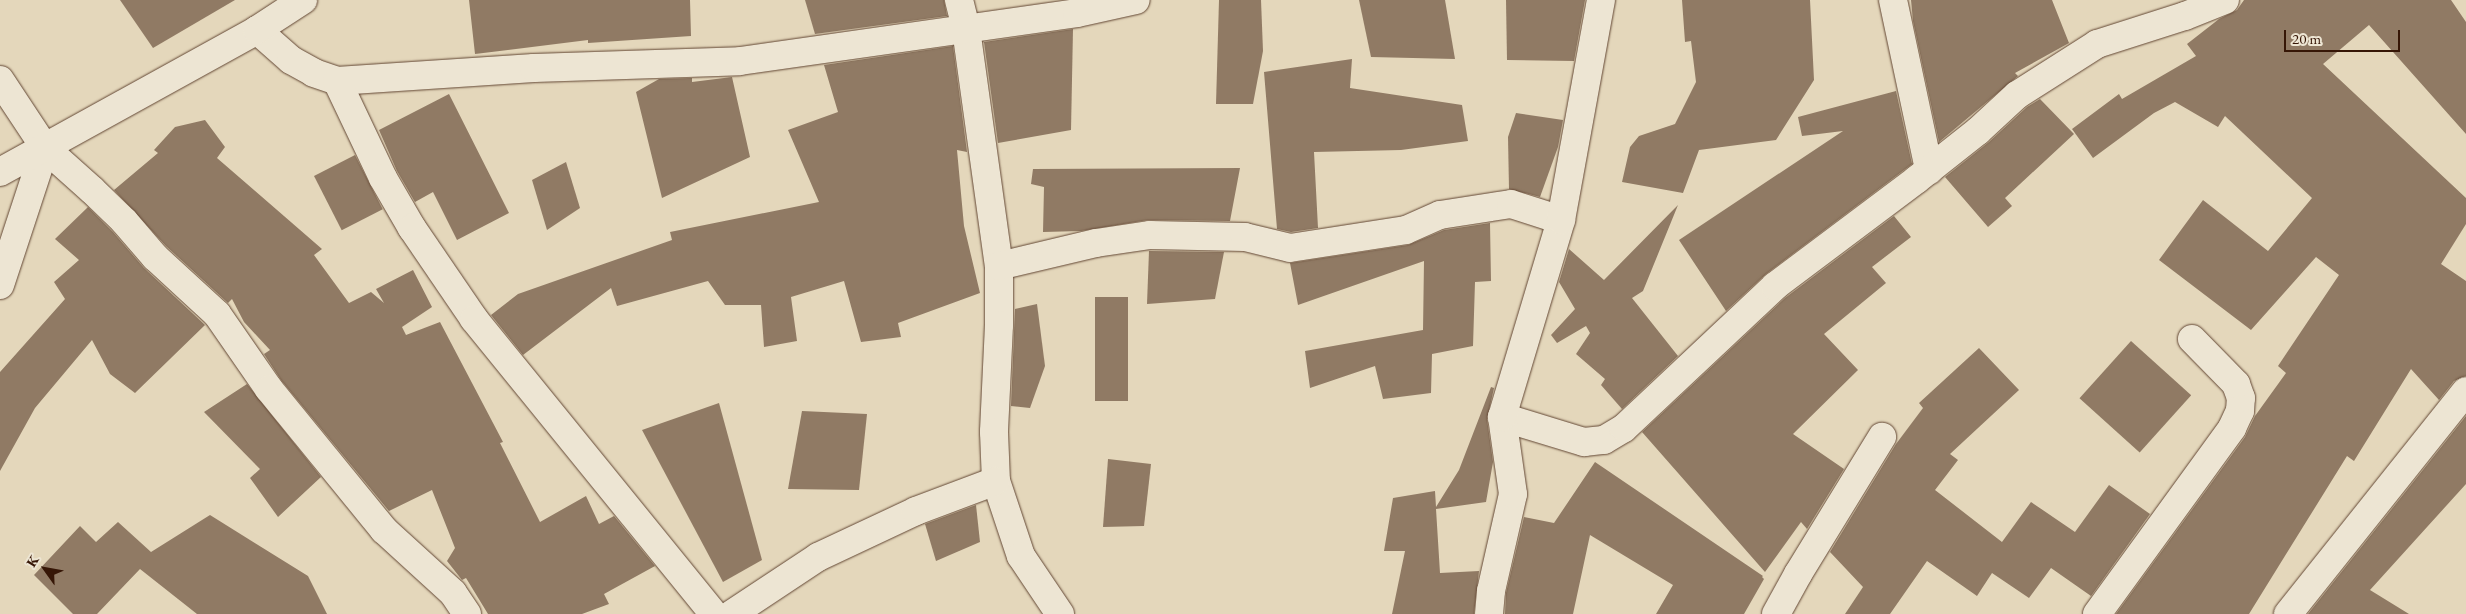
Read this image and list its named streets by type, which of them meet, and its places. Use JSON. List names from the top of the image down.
{
  "scale_bar": "20 m",
  "north": "top left"
}
